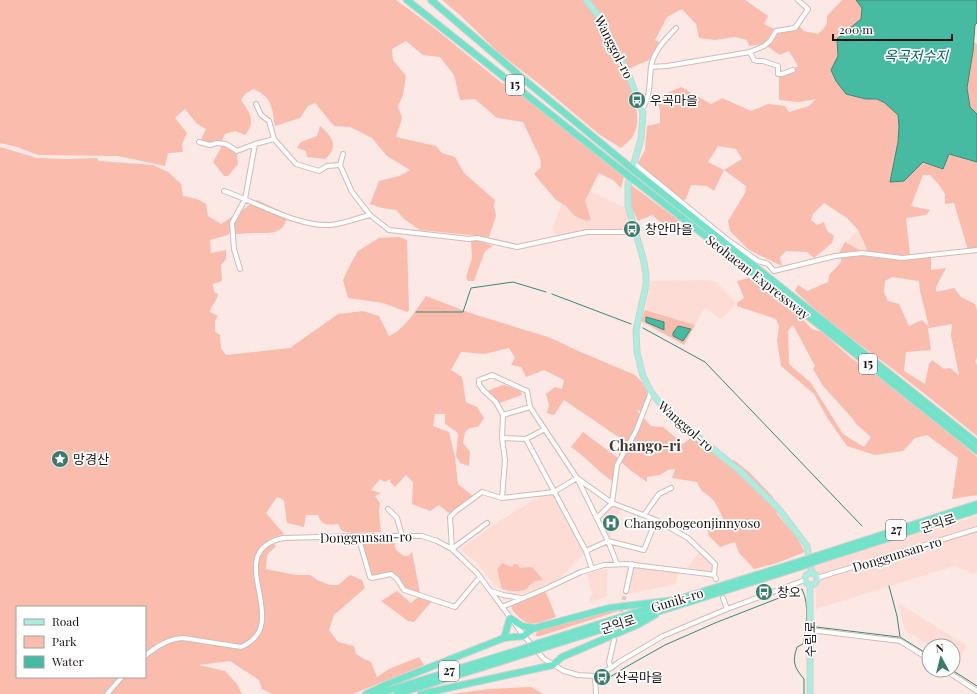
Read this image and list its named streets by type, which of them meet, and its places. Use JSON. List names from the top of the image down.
{
  "streets": {
    "highway": [
      "15",
      "Seohaean Expressway",
      "군익로",
      "27",
      "Gunik-ro"
    ],
    "main road": ["Wanggol-ro", "수림로"],
    "street": ["Donggunsan-ro"]
  },
  "crossings": [
    ["Wanggol-ro", "Donggunsan-ro"],
    ["Wanggol-ro", "수림로"],
    ["군익로", "Gunik-ro"],
    ["27", "Gunik-ro"],
    ["Donggunsan-ro", "수림로"]
  ],
  "districts": ["Chango-ri"],
  "water": ["옥곡저수지"],
  "places": {
    "bus stop": [
      "우곡마을",
      "창안마을",
      "창오",
      "산곡마을"
    ],
    "place": ["망경산"],
    "hospital": ["Changobogeonjinnyoso"]
  },
  "legend": ["Road", "Park", "Water"],
  "scale_bar": "200 m",
  "north": "top"
}
